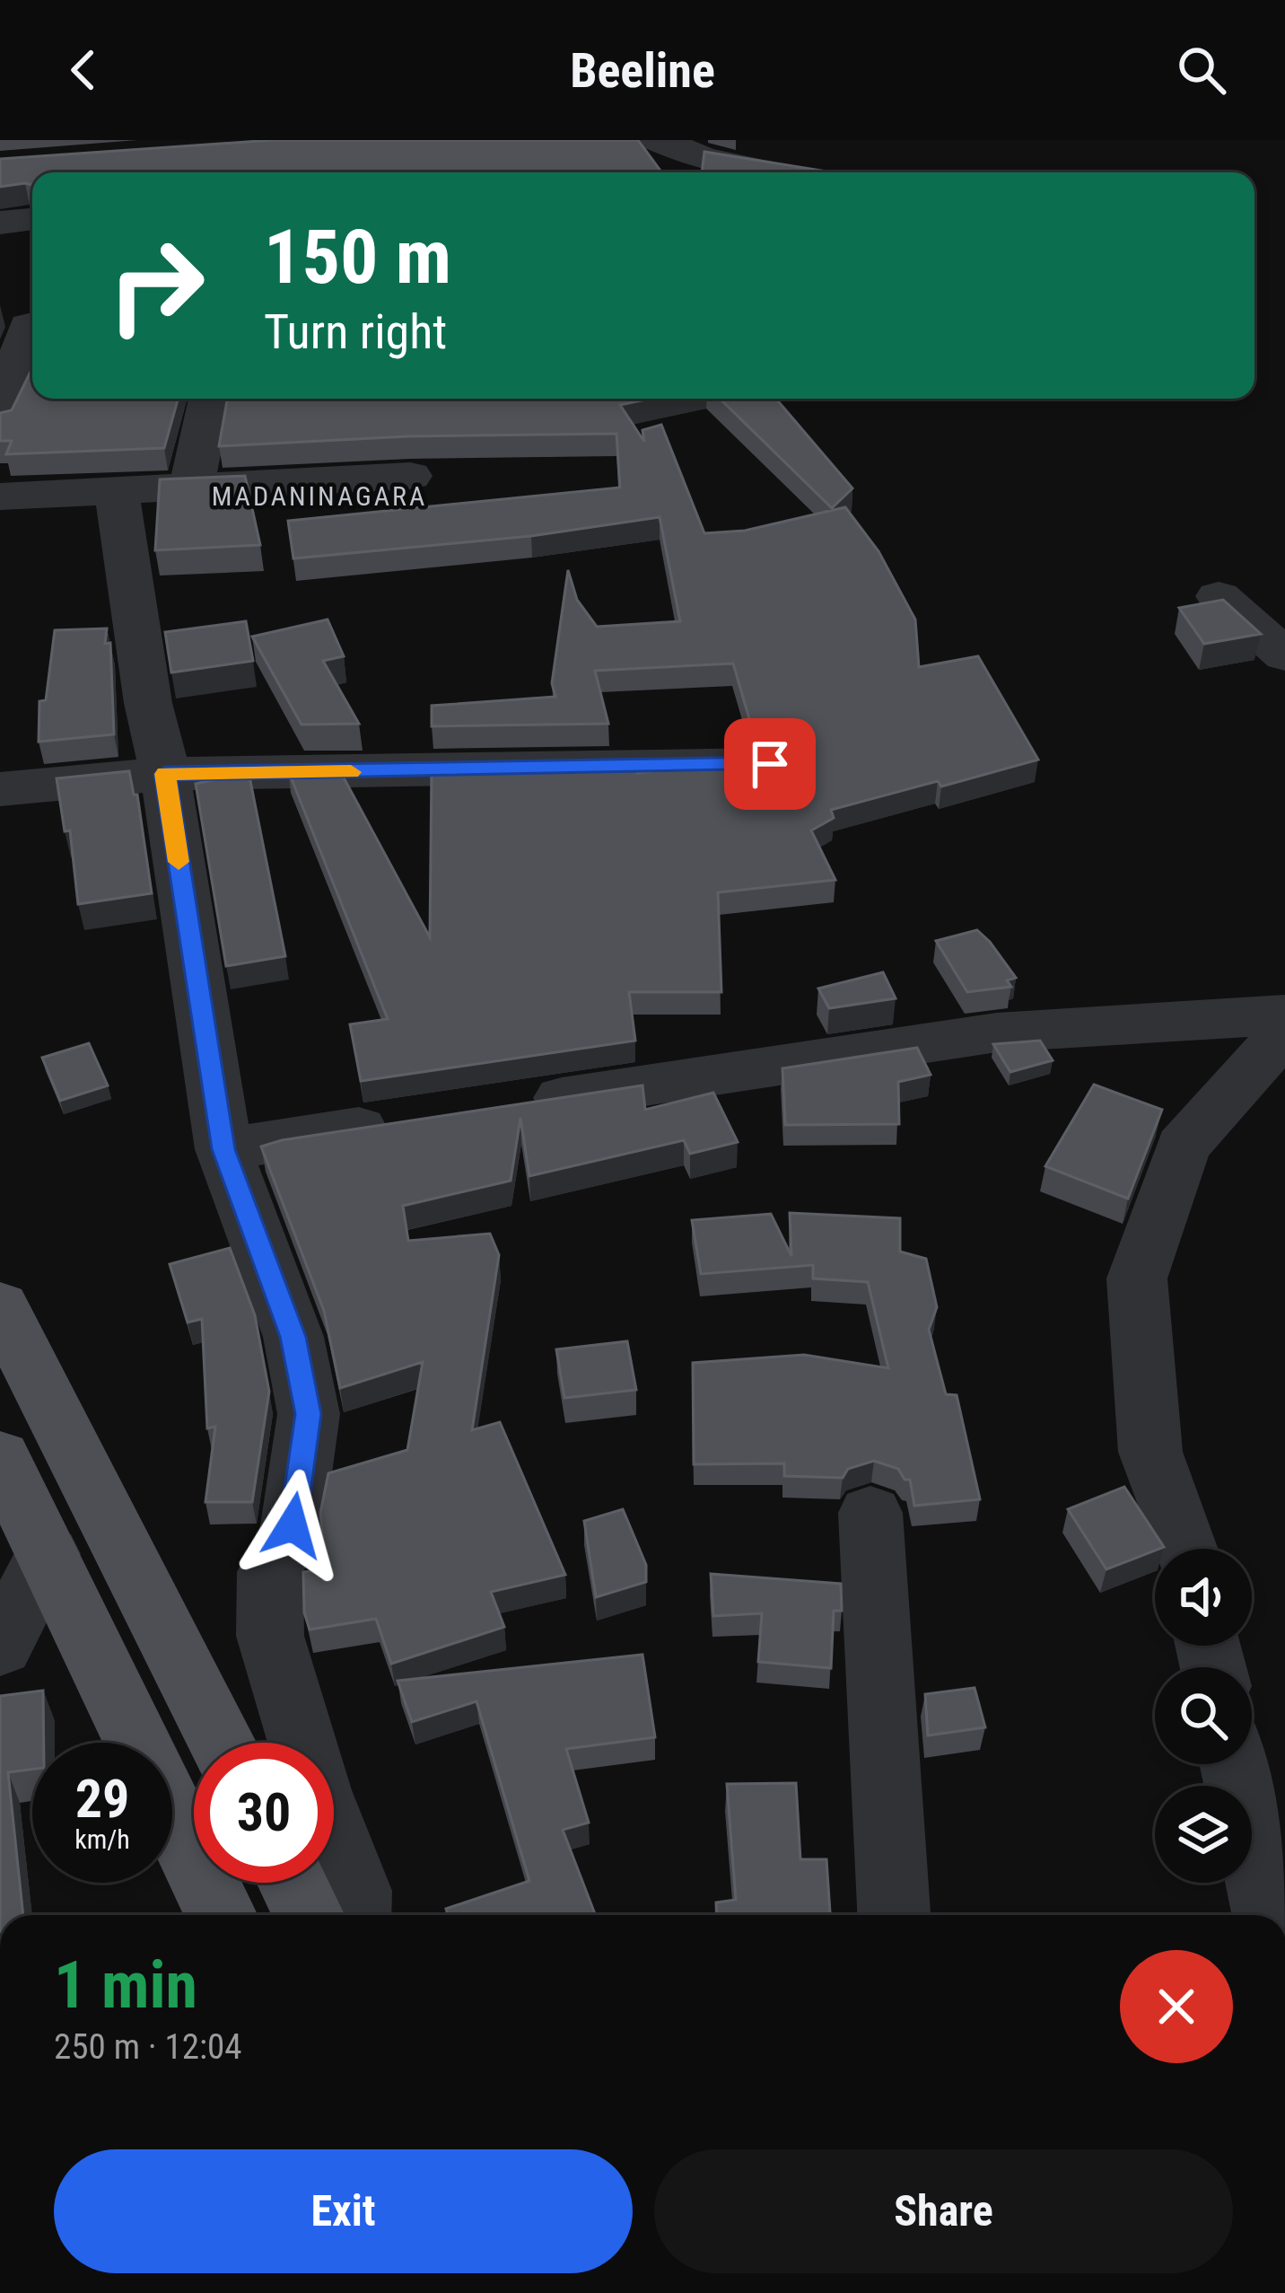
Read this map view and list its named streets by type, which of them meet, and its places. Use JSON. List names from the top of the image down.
{
  "districts": ["MADANINAGARA"],
  "page": {
    "header": "Beeline",
    "turn": ["150 m", "Turn right"],
    "speed": "29 km/h",
    "limit": "30",
    "heading": ["1 min", "250 m · 12:04"],
    "buttons": ["Exit", "Share"]
  }
}
